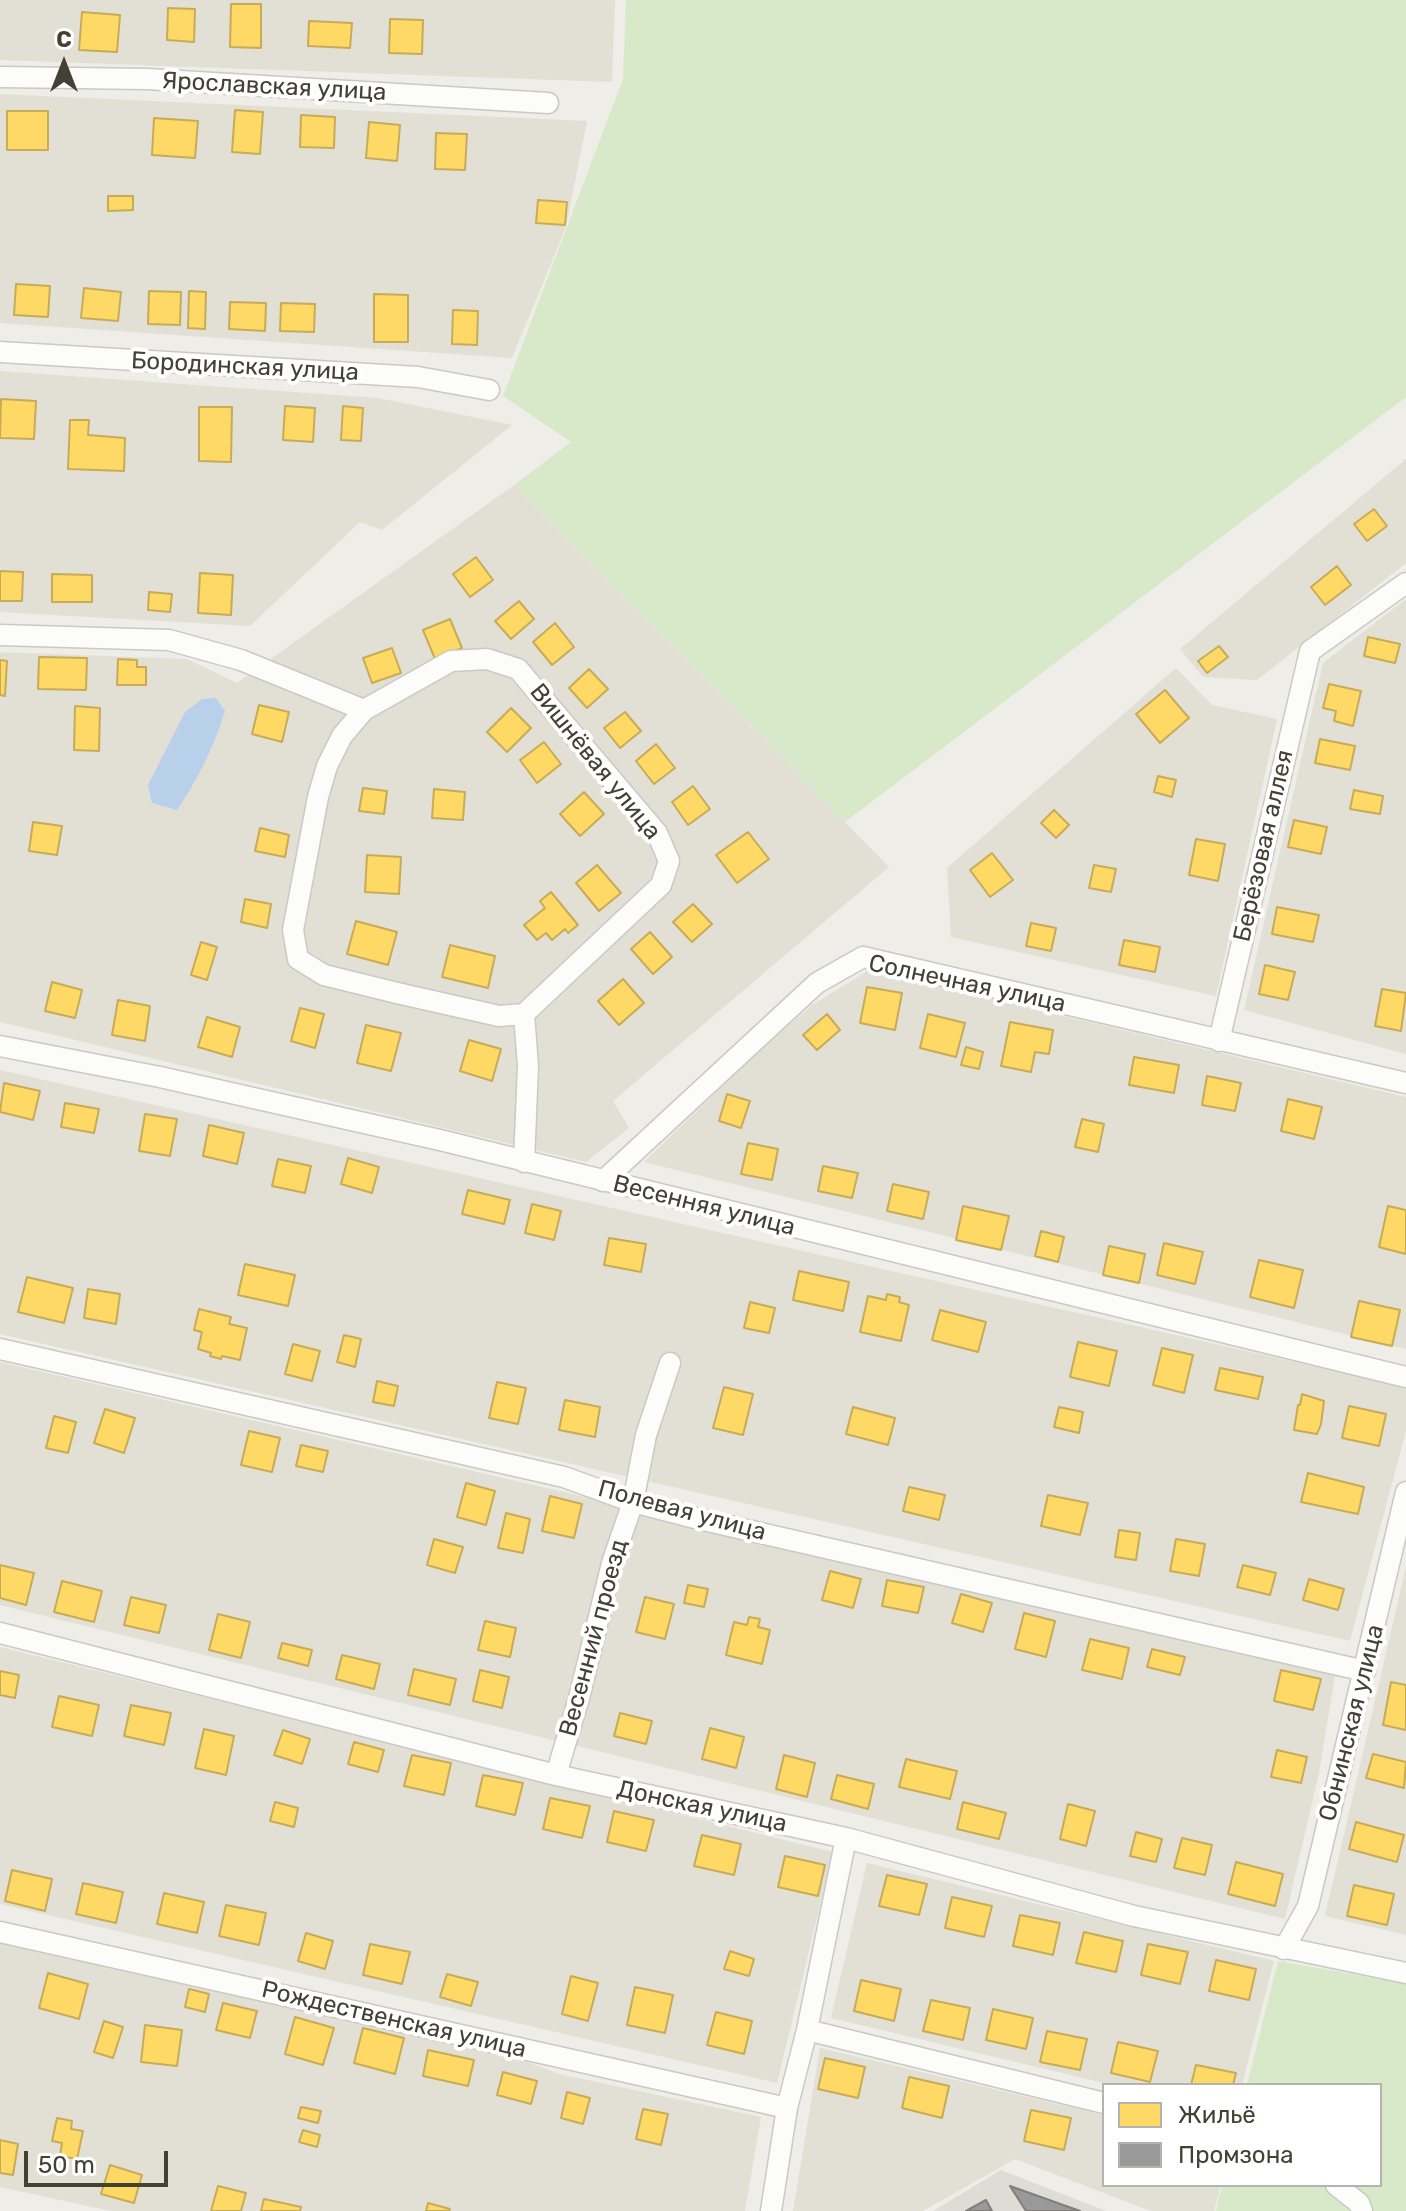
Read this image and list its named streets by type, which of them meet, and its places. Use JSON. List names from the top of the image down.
{
  "streets": {
    "street": [
      "Ярославская улица",
      "Бородинская улица",
      "Вишнёвая улица",
      "Берёзовая аллея",
      "Солнечная улица",
      "Весенняя улица",
      "Полевая улица",
      "Весенний проезд",
      "Обнинская улица",
      "Донская улица",
      "Рождественская улица"
    ]
  },
  "crossings": [
    ["Берёзовая аллея", "Солнечная улица"],
    ["Солнечная улица", "Весенняя улица"],
    ["Полевая улица", "Весенний проезд"],
    ["Полевая улица", "Обнинская улица"],
    ["Весенний проезд", "Донская улица"],
    ["Обнинская улица", "Донская улица"]
  ],
  "legend": ["Жильё", "Промзона"],
  "scale_bar": "50 m",
  "north": "top"
}
